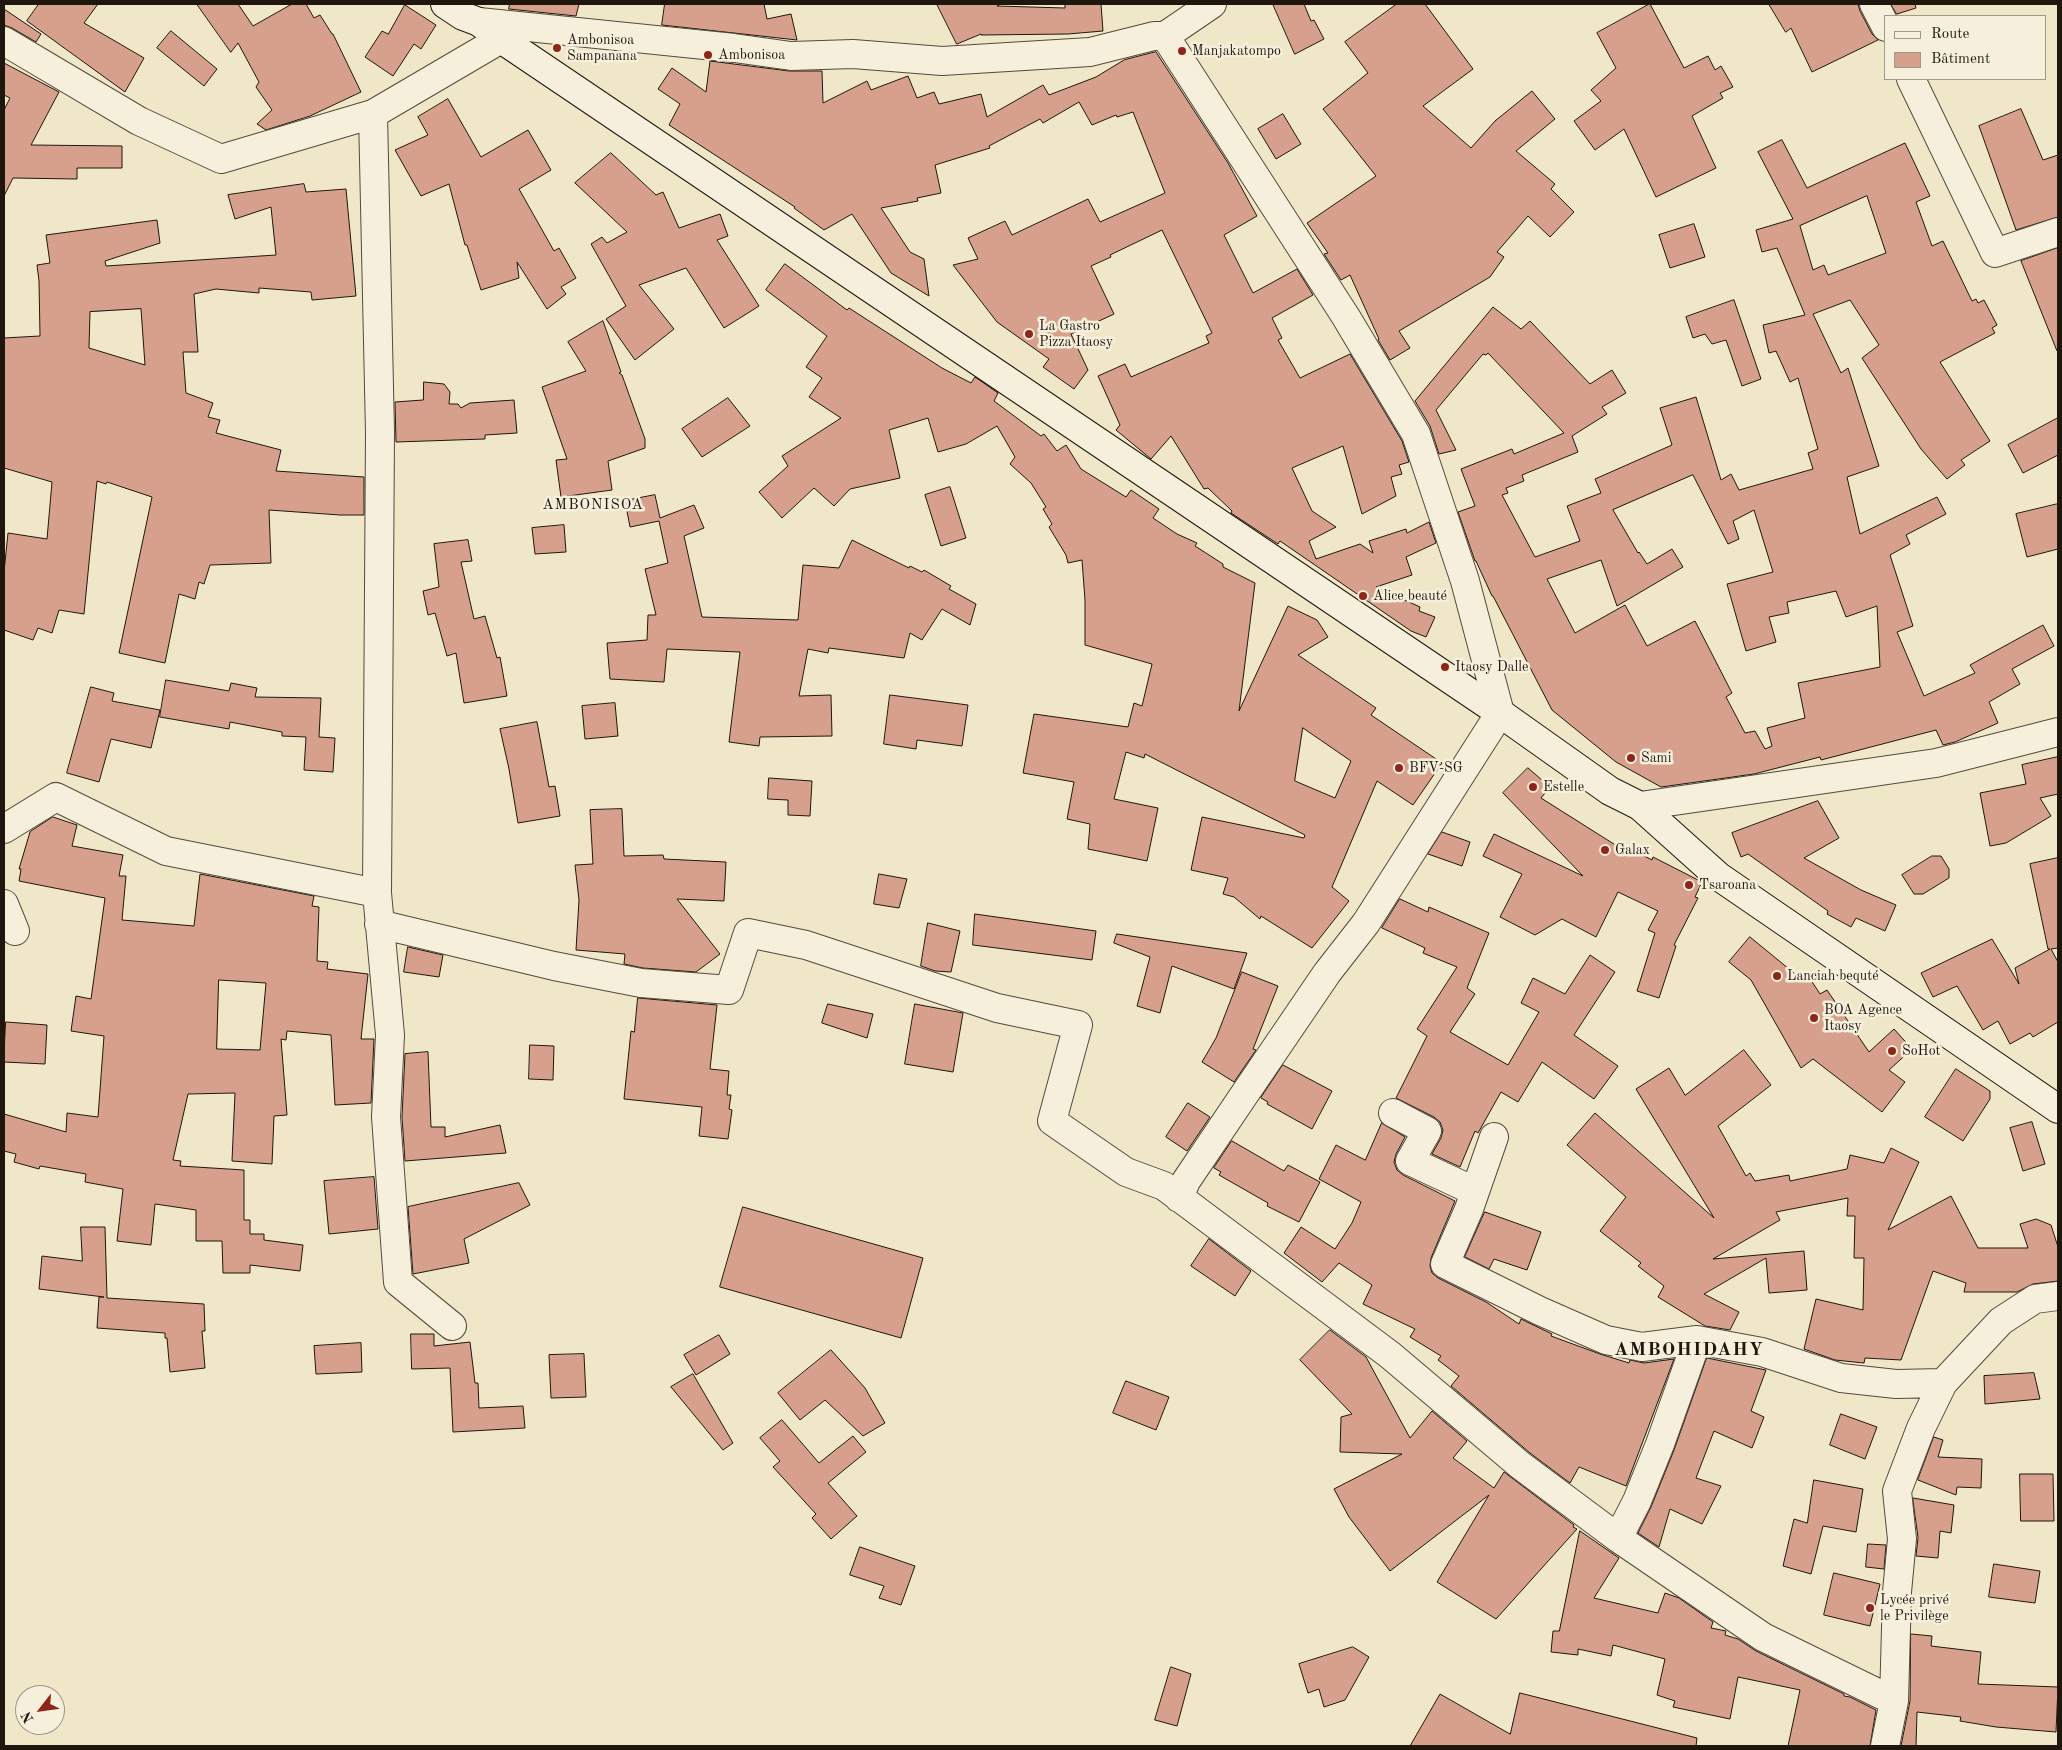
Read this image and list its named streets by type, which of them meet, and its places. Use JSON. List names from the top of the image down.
{
  "districts": ["AMBONISOA", "AMBOHIDAHY"],
  "places": [
    "Ambonisoa Sampanana",
    "Manjakatompo",
    "Ambonisoa",
    "La Gastro Pizza Itaosy",
    "Alice beauté",
    "Itaosy Dalle",
    "Sami",
    "BFV-SG",
    "Estelle",
    "Galax",
    "Tsaroana",
    "Lanciah bequté",
    "BOA Agence Itaosy",
    "SoHot",
    "Lycée privé le Privilège"
  ],
  "legend": ["Route", "Bâtiment"],
  "north": "bottom left"
}
